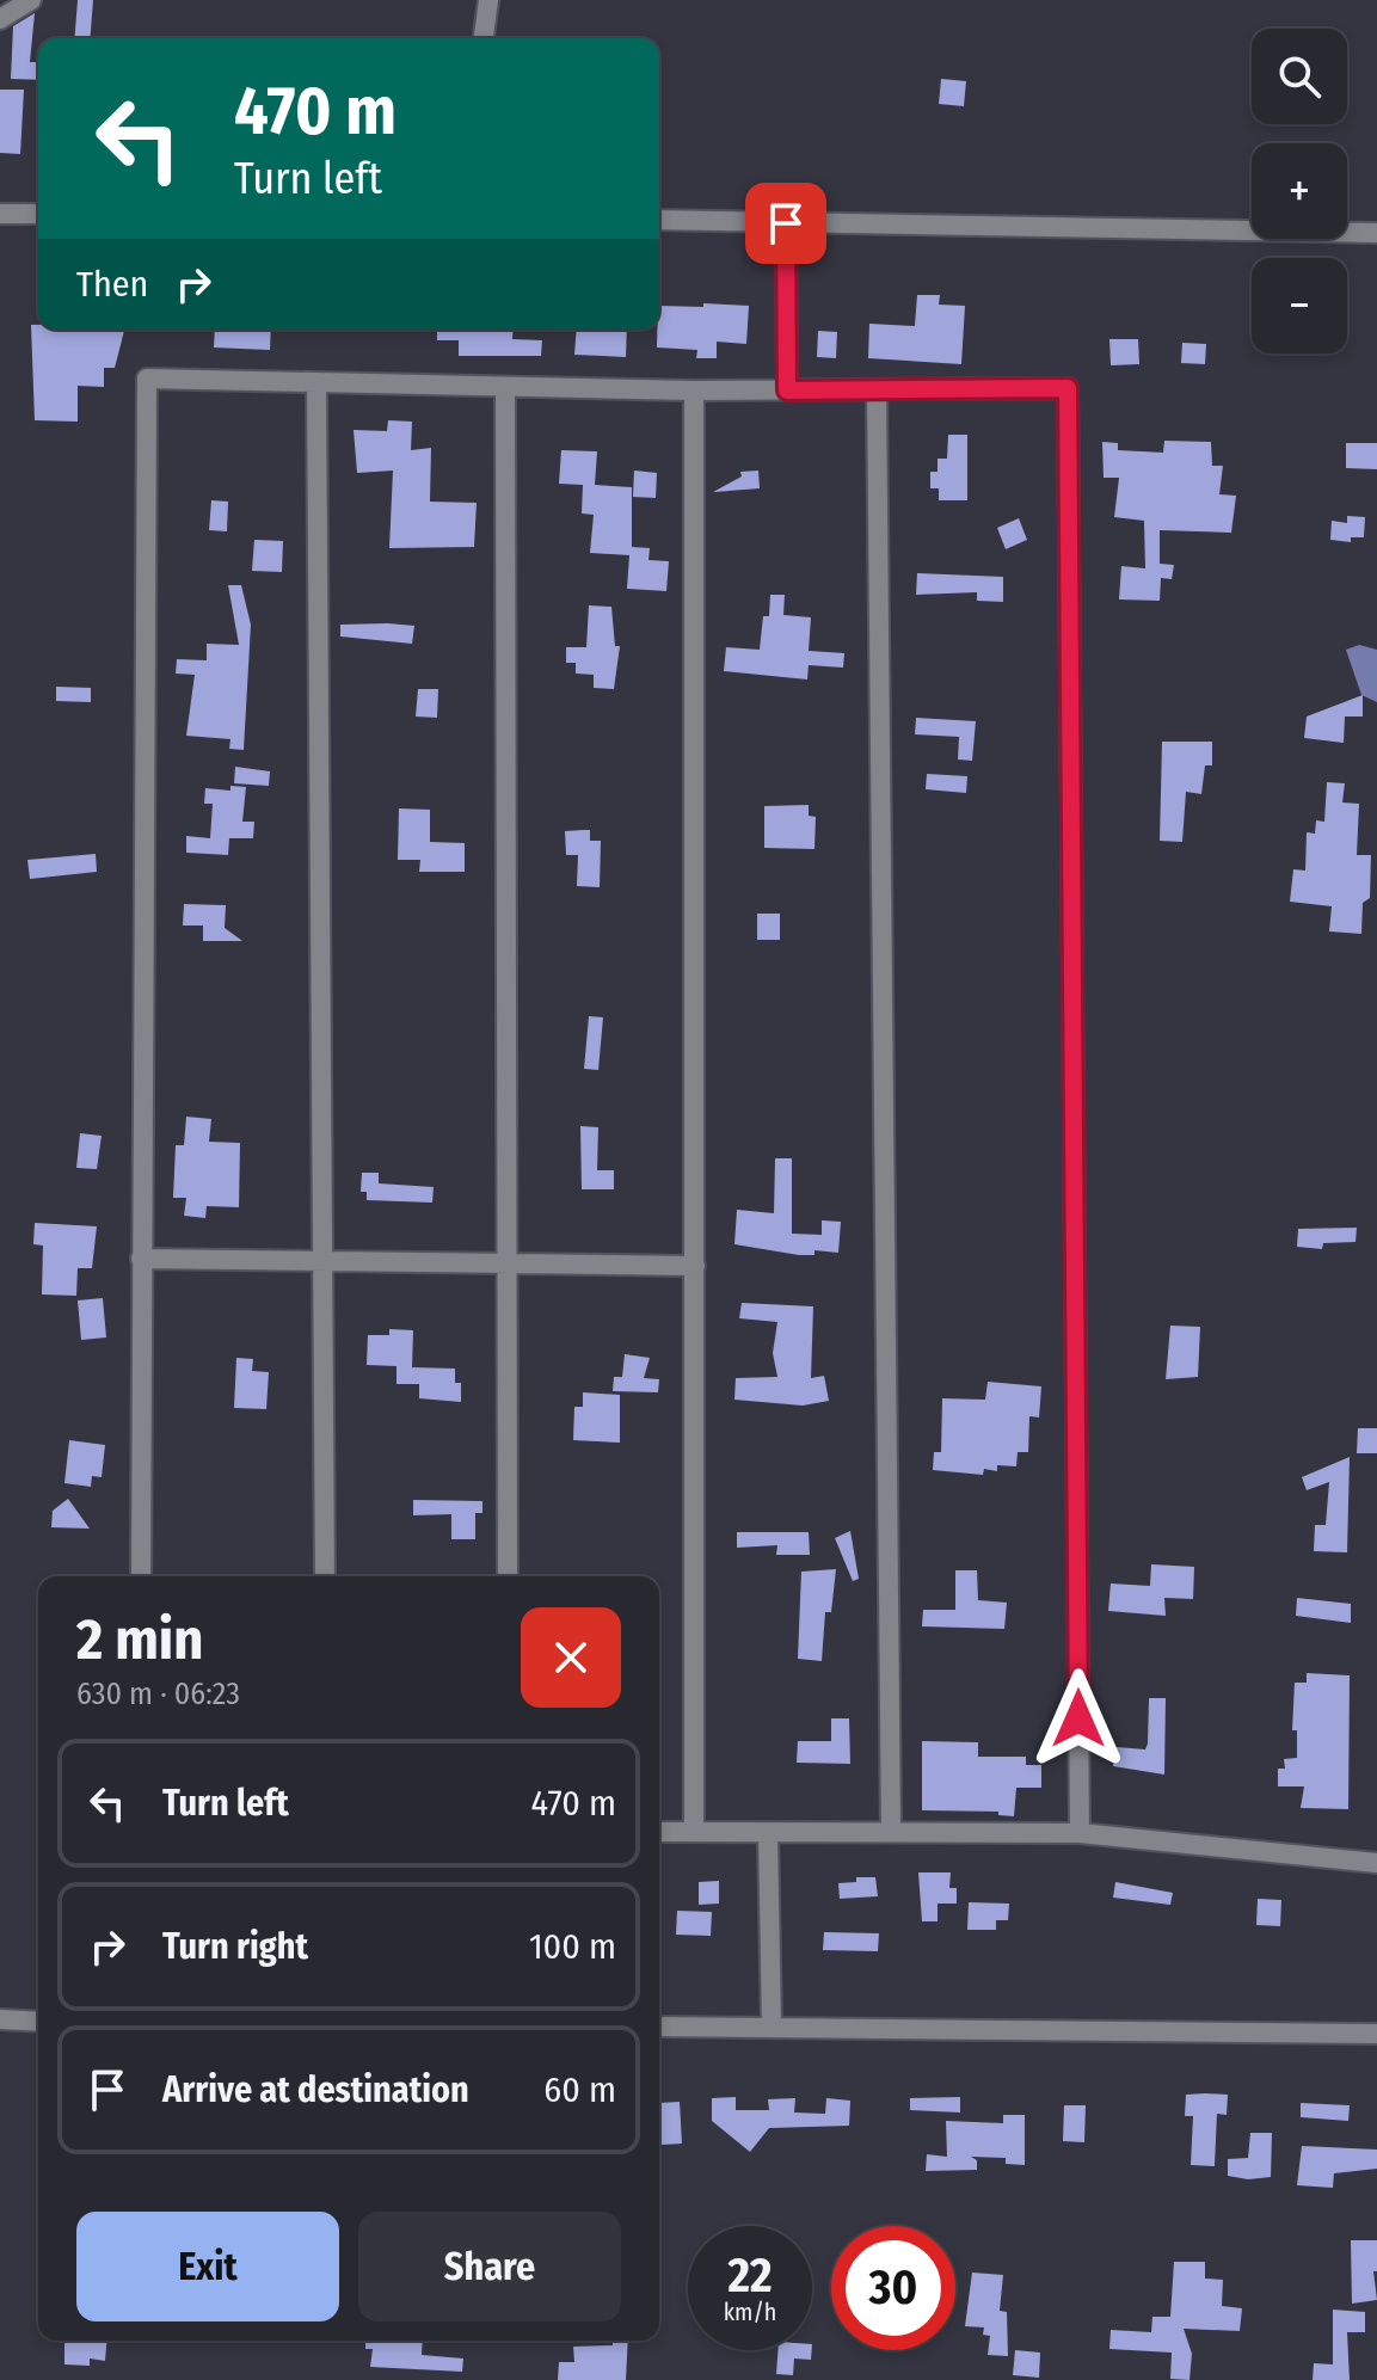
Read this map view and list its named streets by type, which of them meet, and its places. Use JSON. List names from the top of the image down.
{
  "page": {
    "map_buttons": ["+", "−"],
    "turn": ["470 m", "Turn left"],
    "then": "Then",
    "heading": ["2 min", "630 m · 06:23"],
    "list": [
      {
        "name": "Turn left",
        "value": "470 m"
      },
      {
        "name": "Turn right",
        "value": "100 m"
      },
      {
        "name": "Arrive at destination",
        "value": "60 m"
      }
    ],
    "buttons": ["Exit", "Share"],
    "speed": "22 km/h",
    "limit": "30"
  }
}
